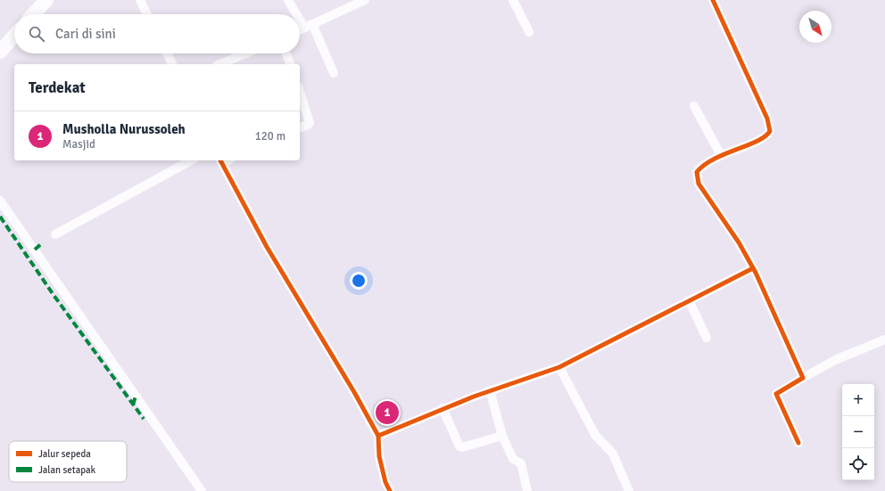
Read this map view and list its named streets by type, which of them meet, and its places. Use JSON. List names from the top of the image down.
{
  "legend": ["Jalur sepeda", "Jalan setapak"],
  "north": "bottom right",
  "page": {
    "search": "Cari di sini",
    "heading": "Terdekat",
    "list": [
      {
        "mark": "1",
        "name": "Musholla Nurussoleh",
        "note": "Masjid",
        "value": "120 m"
      }
    ],
    "map_buttons": ["+", "−"],
    "pins": "1"
  }
}
